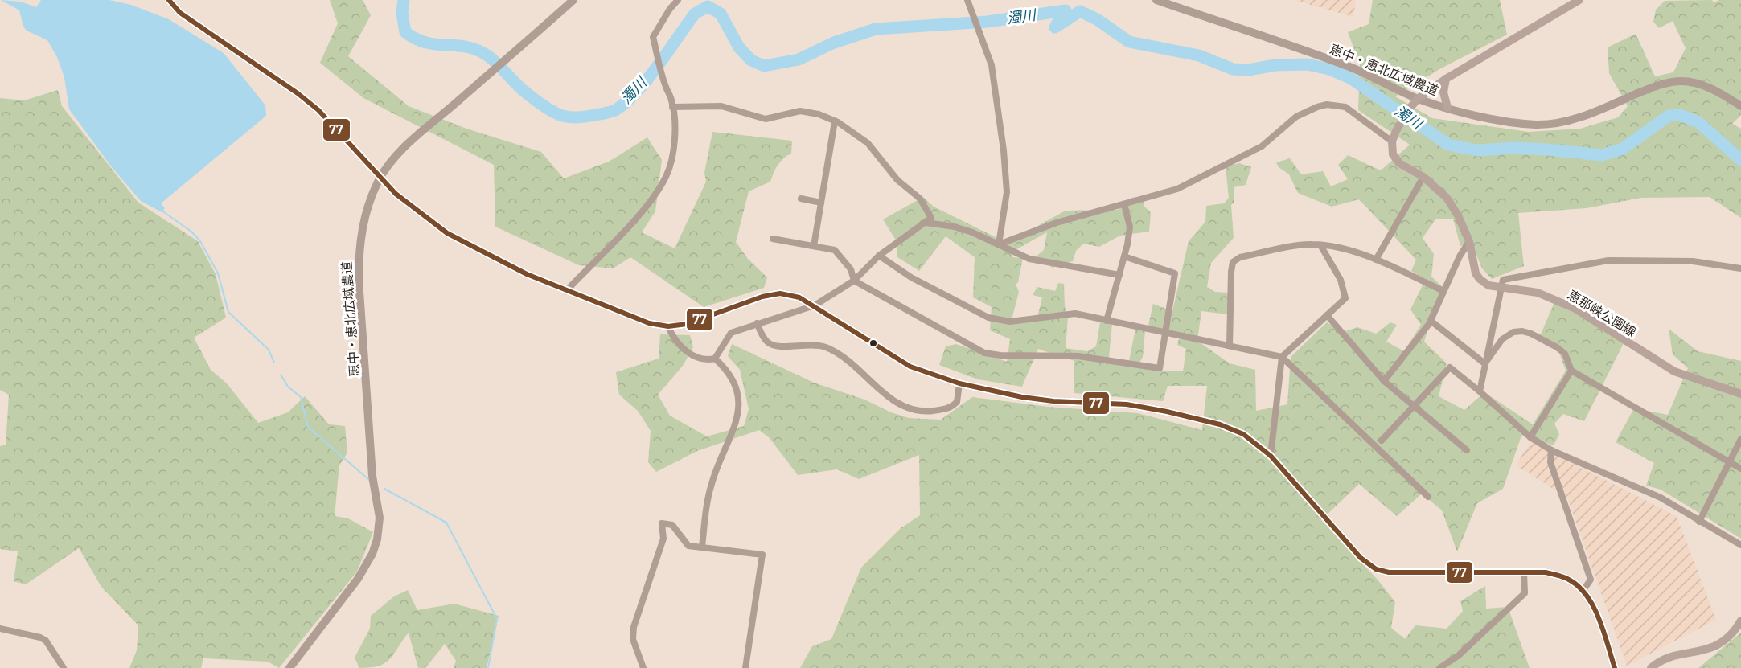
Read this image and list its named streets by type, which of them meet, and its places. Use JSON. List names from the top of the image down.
{
  "streets": {
    "main road": ["恵那峡公園線"],
    "street": ["恵中・恵北広域農道"]
  },
  "water": ["濁川"],
  "lines": ["transit line 77"]
}
